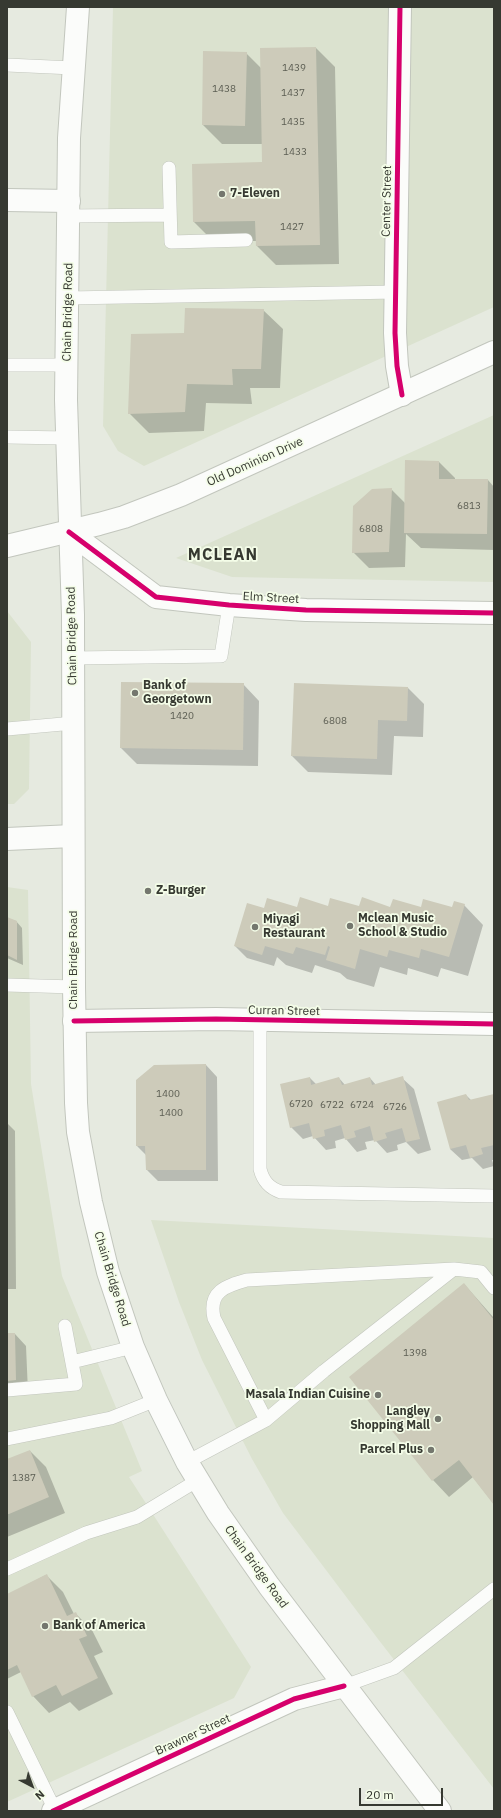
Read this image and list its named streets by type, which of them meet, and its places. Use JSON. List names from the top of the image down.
{
  "streets": {
    "main road": [
      "Center Street",
      "Chain Bridge Road",
      "Old Dominion Drive",
      "Elm Street",
      "Curran Street",
      "Brawner Street"
    ]
  },
  "crossings": [
    ["Center Street", "Old Dominion Drive"],
    ["Chain Bridge Road", "Old Dominion Drive"],
    ["Chain Bridge Road", "Elm Street"],
    ["Chain Bridge Road", "Curran Street"],
    ["Chain Bridge Road", "Brawner Street"],
    ["Old Dominion Drive", "Elm Street"]
  ],
  "districts": ["MCLEAN"],
  "places": [
    "7-Eleven",
    "Bank of Georgetown",
    "Z-Burger",
    "Mclean Music School & Studio",
    "Miyagi Restaurant",
    "Masala Indian Cuisine",
    "Langley Shopping Mall",
    "Parcel Plus",
    "Bank of America"
  ],
  "house_numbers": [
    "1439",
    "1438",
    "1437",
    "1435",
    "1433",
    "1427",
    "6813",
    "6808",
    "1420",
    "6808",
    "1400",
    "6720",
    "6722",
    "6724",
    "6726",
    "1400",
    "1398",
    "1387"
  ],
  "scale_bar": "20 m",
  "north": "bottom right"
}
